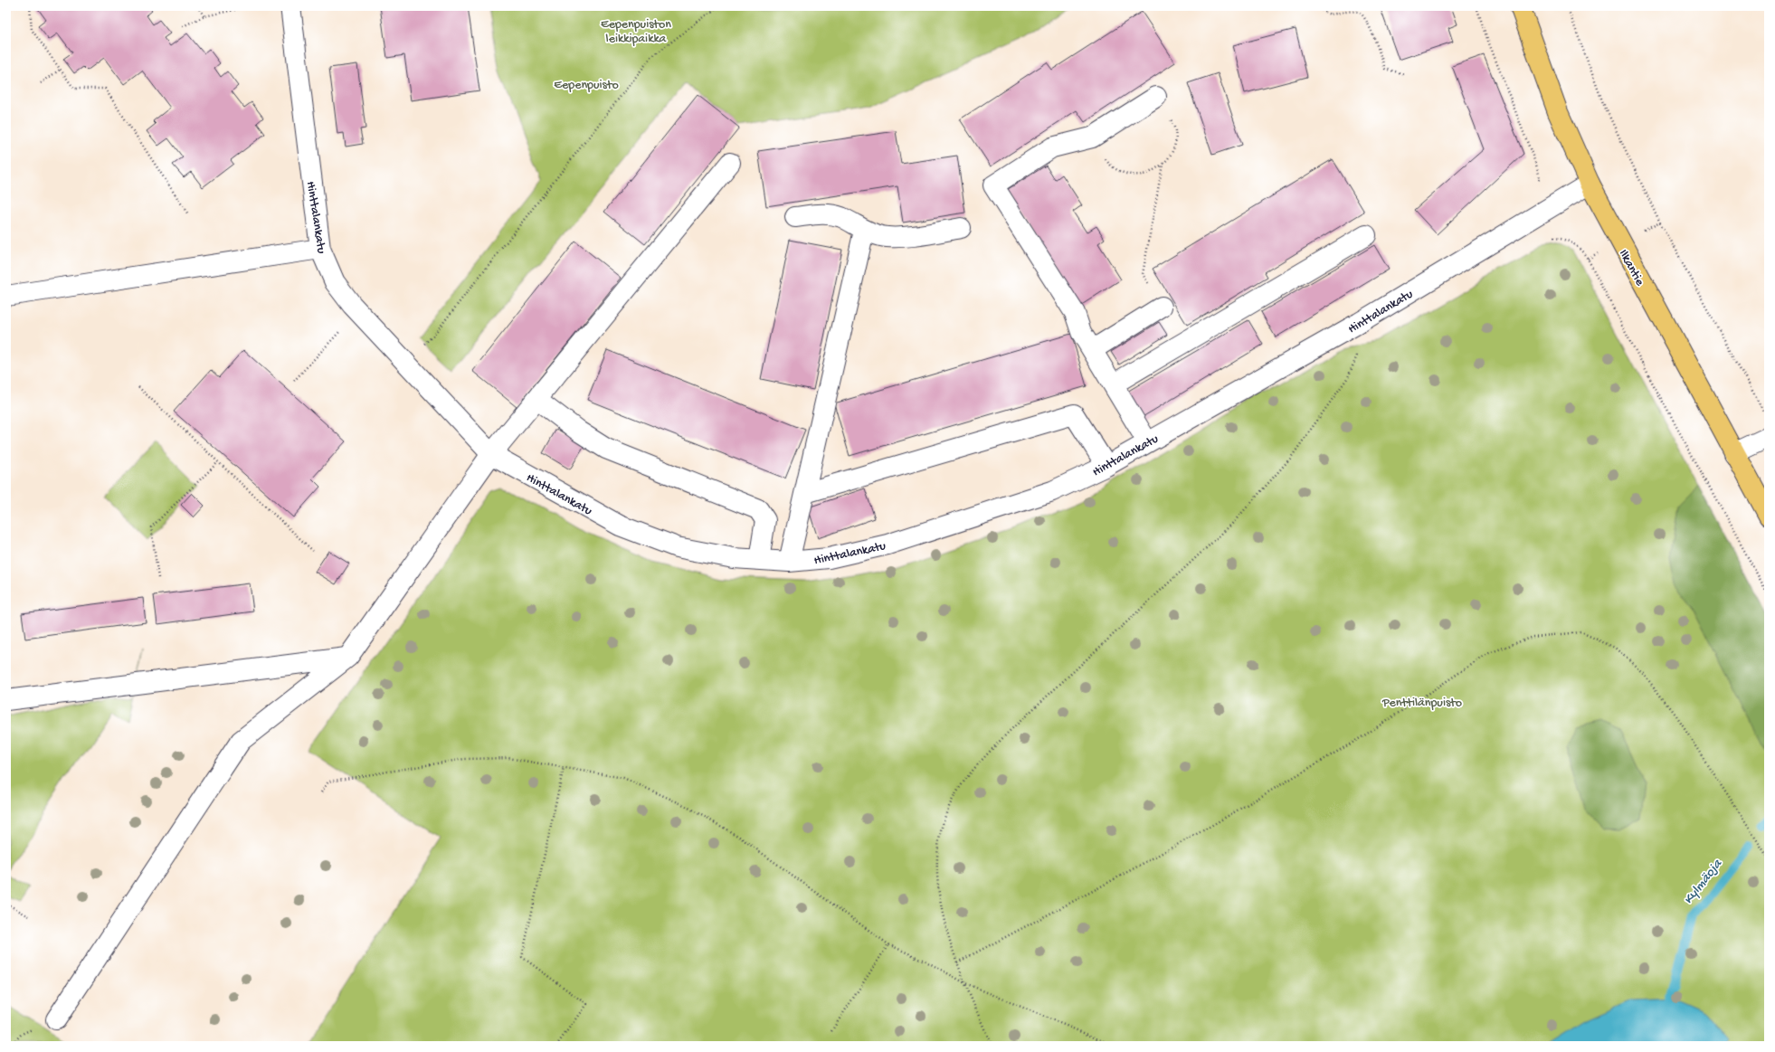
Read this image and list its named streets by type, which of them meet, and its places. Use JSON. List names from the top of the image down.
{
  "streets": {
    "main road": ["Ilkantie"],
    "street": ["Hinttalankatu"]
  },
  "crossings": [
    ["Hinttalankatu", "Ilkantie"]
  ],
  "water": ["Kylmäoja"],
  "parks": ["Eepenpuiston leikkipaikka", "Eepenpuisto", "Penttilänpuisto"]
}
